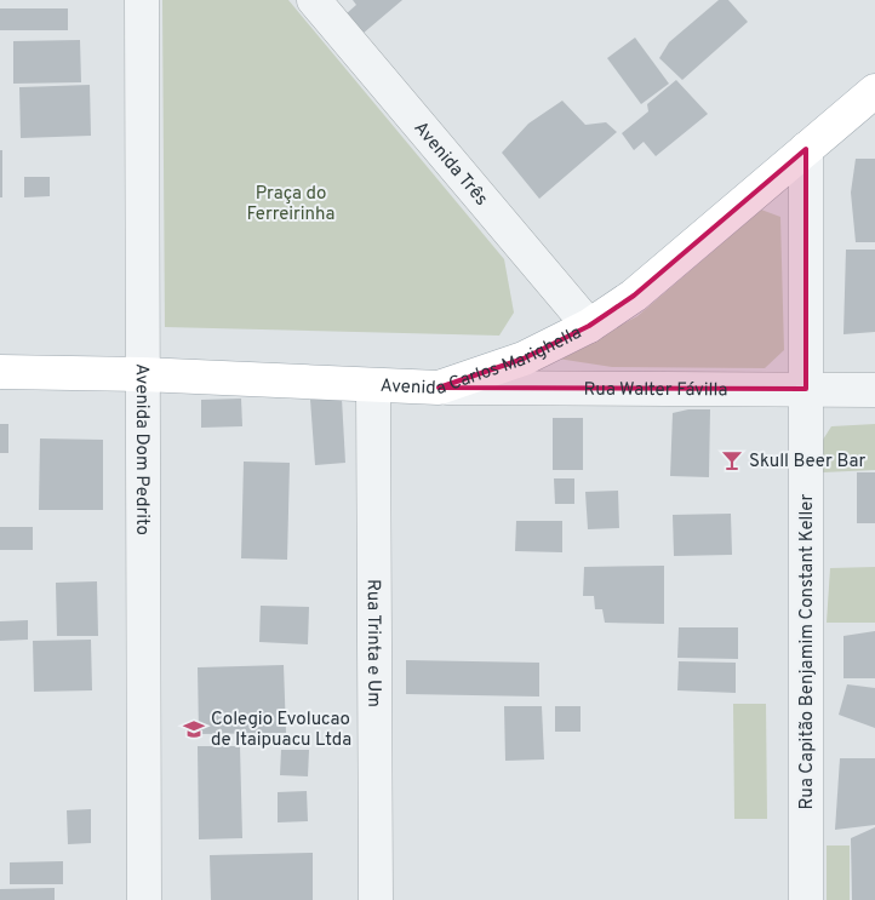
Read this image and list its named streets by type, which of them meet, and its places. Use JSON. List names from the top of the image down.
{
  "streets": {
    "main road": ["Avenida Carlos Marighella"],
    "street": [
      "Avenida Três",
      "Rua Walter Fávilla",
      "Avenida Dom Pedrito",
      "Rua Trinta e Um",
      "Rua Capitão Benjamim Constant Keller"
    ]
  },
  "crossings": [
    ["Avenida Três", "Avenida Carlos Marighella"],
    ["Avenida Carlos Marighella", "Rua Walter Fávilla"],
    ["Avenida Carlos Marighella", "Avenida Dom Pedrito"],
    ["Avenida Carlos Marighella", "Rua Trinta e Um"],
    ["Avenida Carlos Marighella", "Rua Capitão Benjamim Constant Keller"],
    ["Rua Walter Fávilla", "Rua Capitão Benjamim Constant Keller"]
  ],
  "parks": ["Praça do Ferreirinha"],
  "places": {
    "bar": ["Skull Beer Bar"],
    "school or university": ["Colegio Evolucao de Itaipuacu Ltda"]
  }
}
